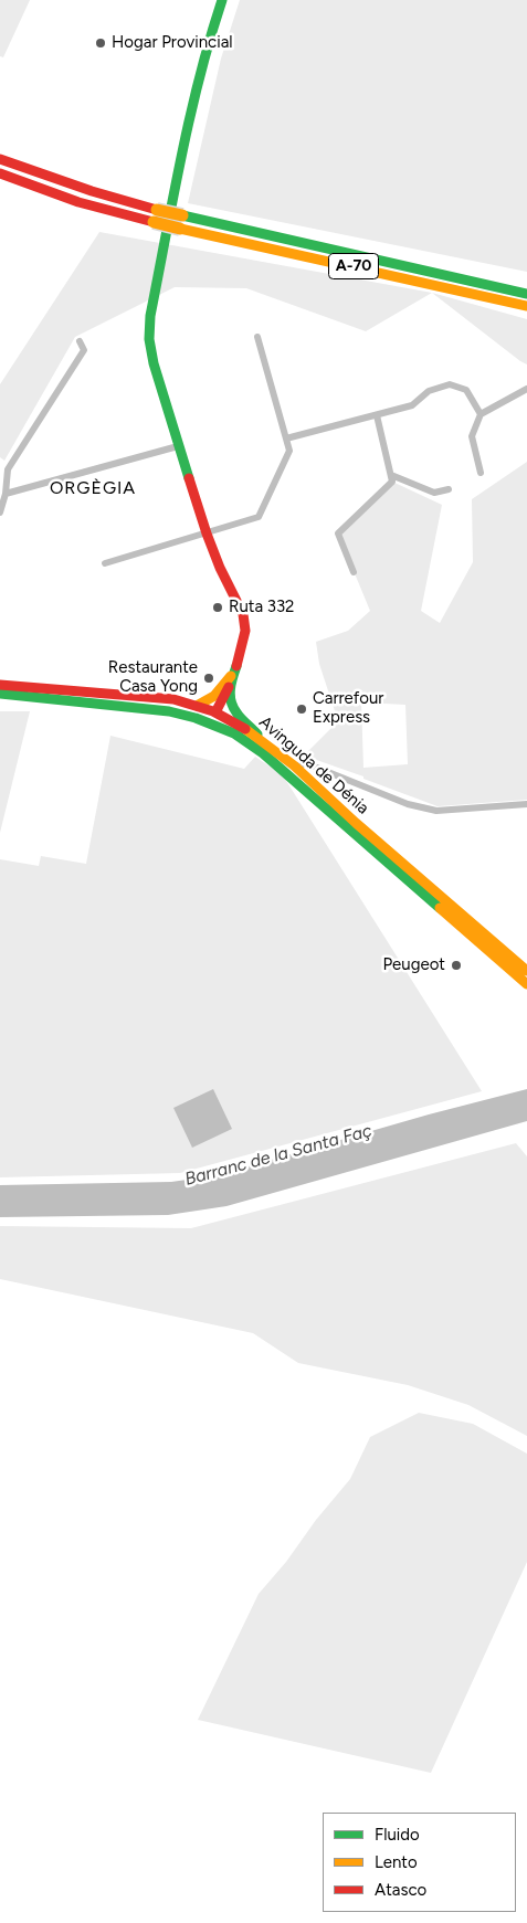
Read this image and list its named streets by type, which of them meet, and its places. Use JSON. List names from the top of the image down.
{
  "streets": {
    "main road": ["A-70", "Avinguda de Dénia"]
  },
  "districts": ["ORGÈGIA"],
  "water": ["Barranc de la Santa Faç"],
  "places": [
    "Hogar Provincial",
    "Ruta 332",
    "Restaurante Casa Yong",
    "Carrefour Express",
    "Peugeot"
  ],
  "legend": ["Fluido", "Lento", "Atasco"]
}
